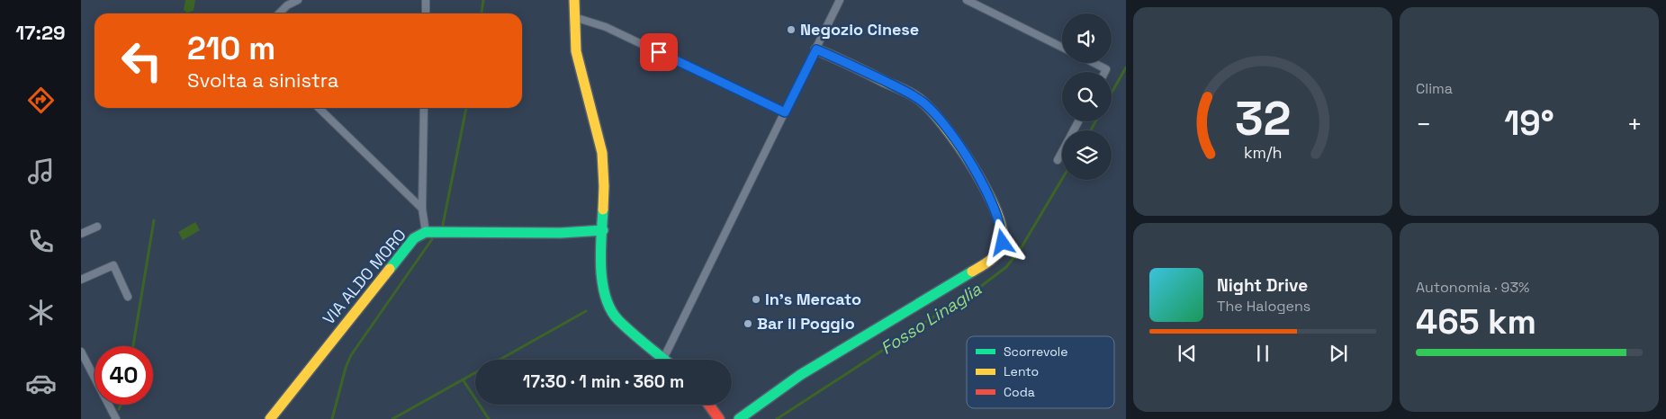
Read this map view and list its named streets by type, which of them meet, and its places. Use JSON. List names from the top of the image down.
{
  "streets": {
    "street": ["VIA ALDO MORO"]
  },
  "water": ["Fosso Linaglia"],
  "places": ["Negozio Cinese", "In's Mercato", "Bar il Poggio"],
  "legend": ["Scorrevole", "Lento", "Coda"],
  "page": {
    "tabs": "17:29",
    "tile": [
      "Clima",
      ["Autonomia · 93%", "465 km"]
    ],
    "turn": ["210 m", "Svolta a sinistra"],
    "heat": ["−", "19°", "+"],
    "song": ["Night Drive", "The Halogens"],
    "limit": "40",
    "trip": "17:30 · 1 min · 360 m",
    "gauge": ["32", "km/h"]
  }
}
